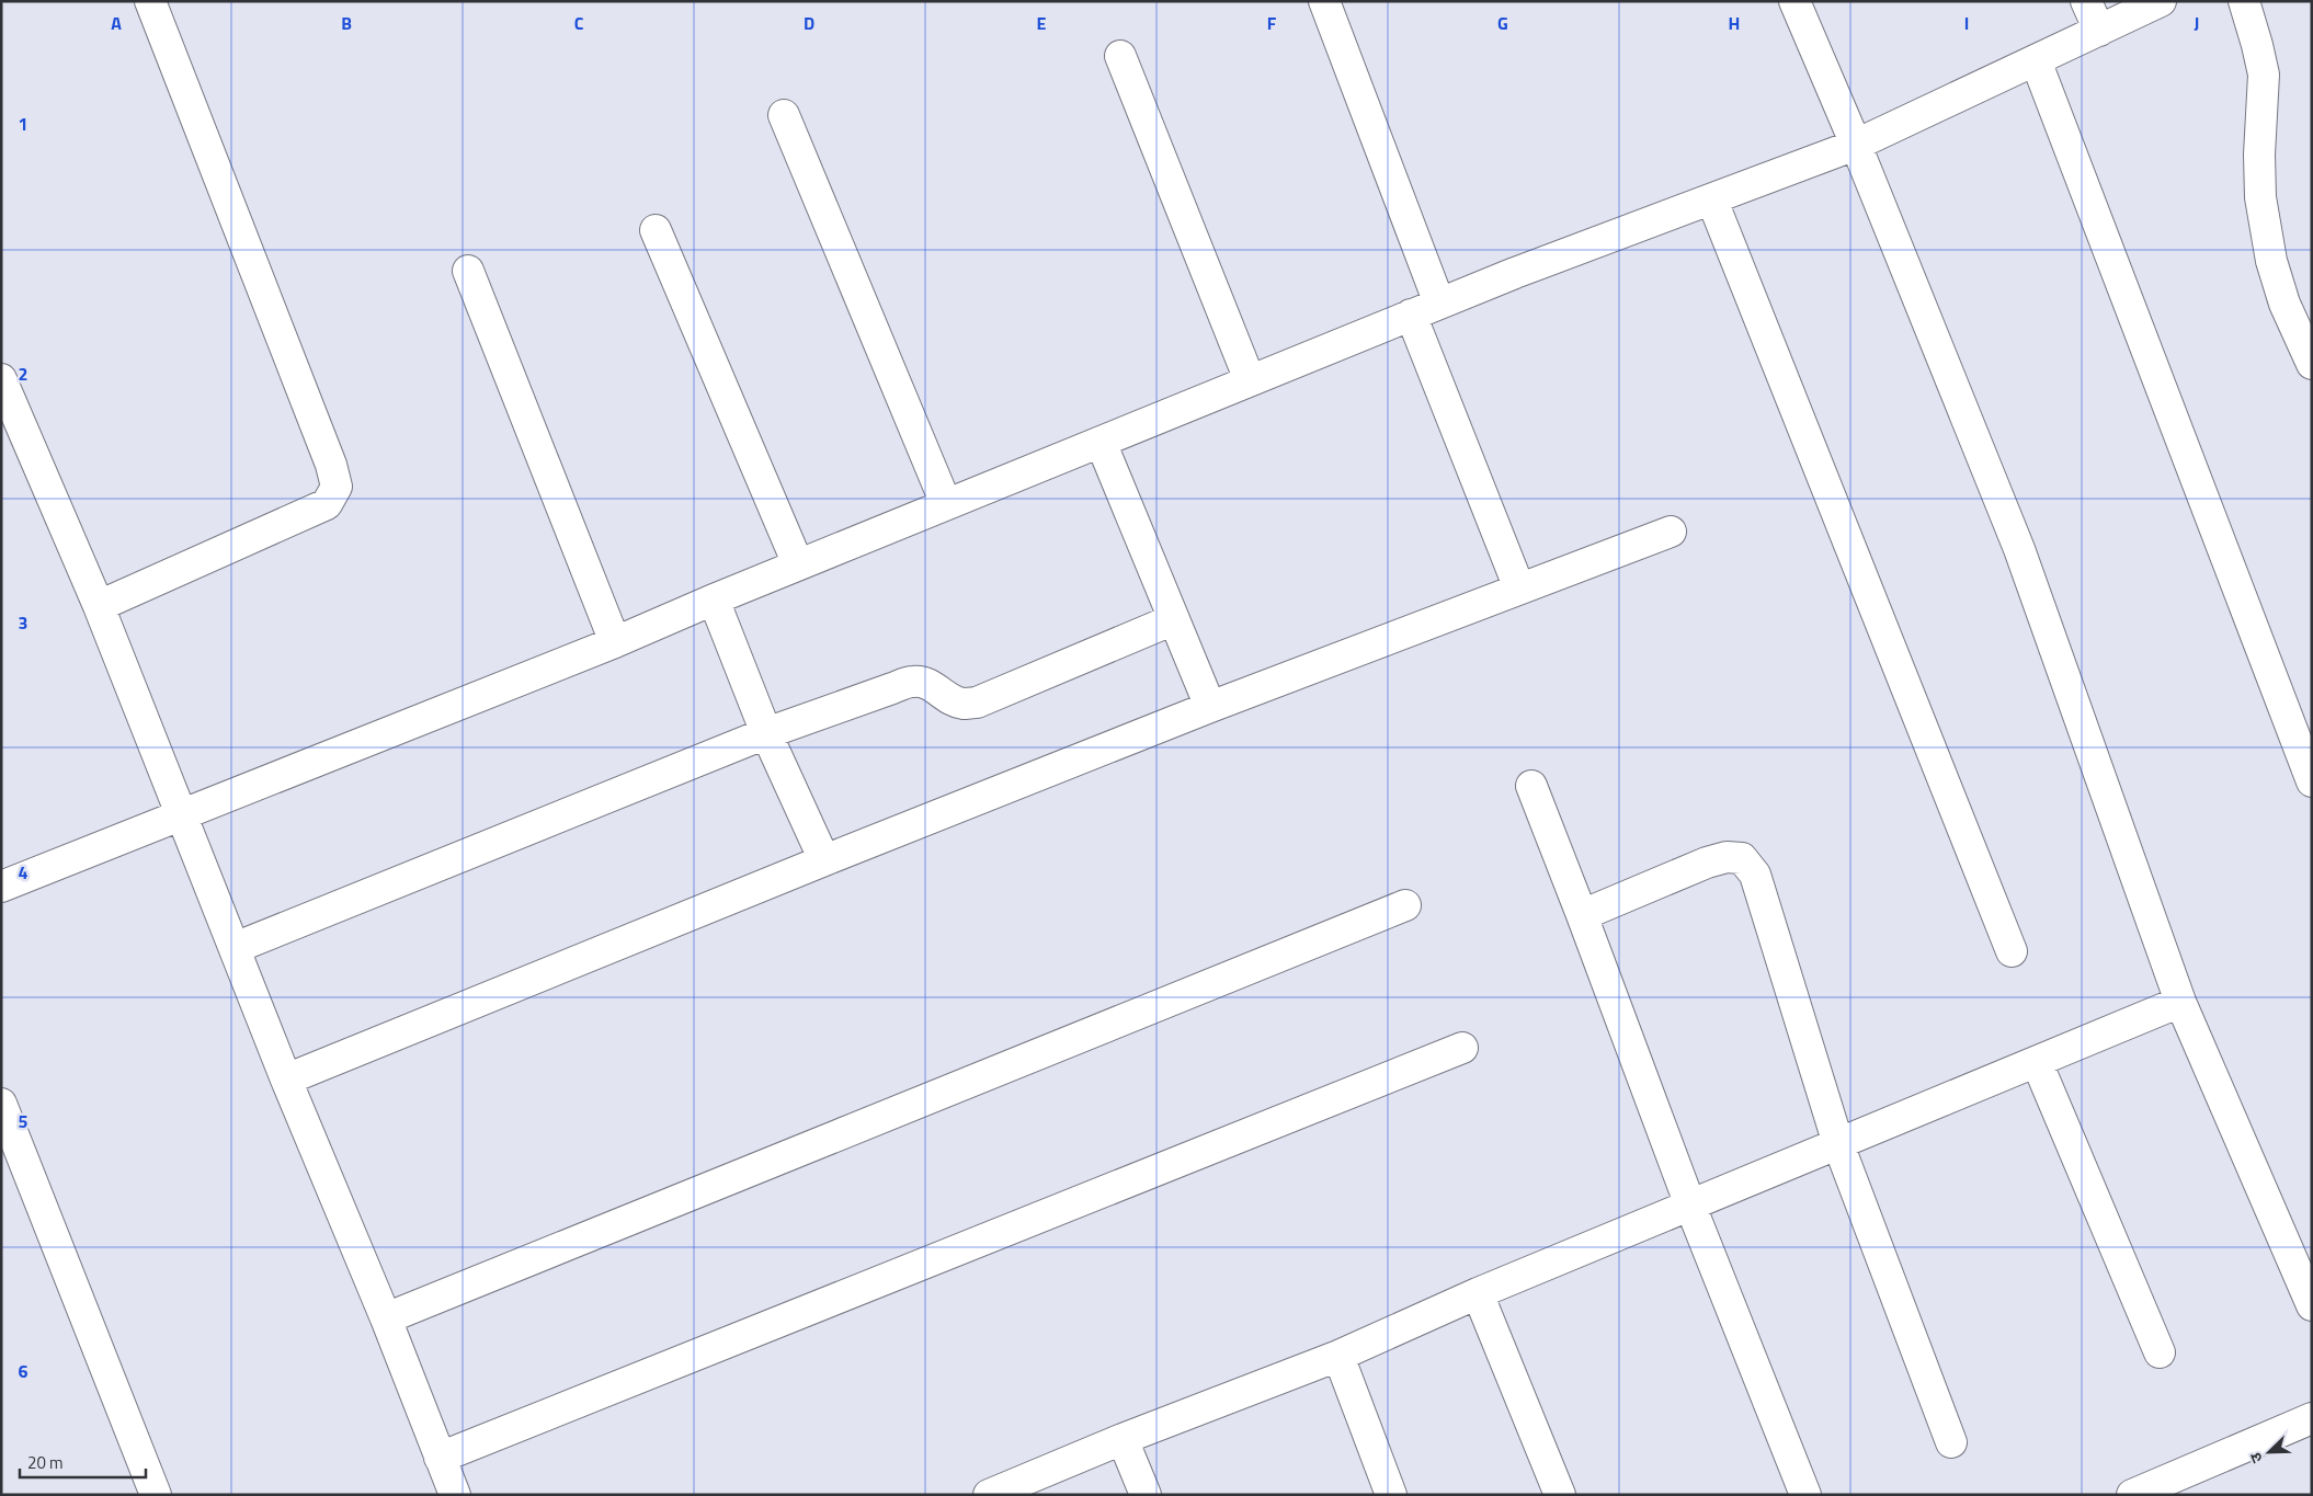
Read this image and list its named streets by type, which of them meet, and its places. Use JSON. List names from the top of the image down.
{
  "scale_bar": "20 m",
  "north": "bottom left",
  "grid": {
    "columns": [
      "A",
      "B",
      "C",
      "D",
      "E",
      "F",
      "G",
      "H",
      "I",
      "J"
    ],
    "rows": [
      "1",
      "2",
      "3",
      "4",
      "5",
      "6"
    ]
  }
}
